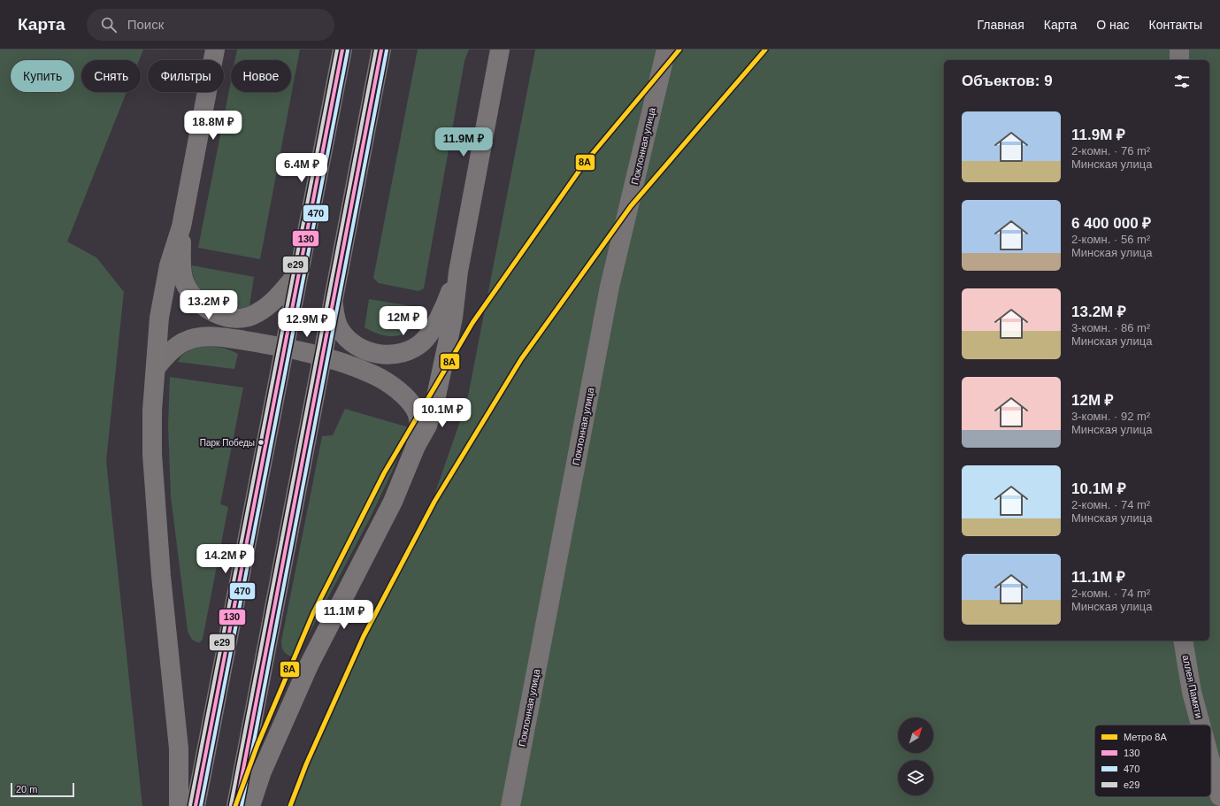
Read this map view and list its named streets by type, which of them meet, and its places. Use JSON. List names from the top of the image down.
{
  "streets": {
    "street": ["Поклонная улица", "аллея Памяти"]
  },
  "places": ["Парк Победы"],
  "lines": [
    "metro line 8А",
    "transit line 130",
    "transit line е29",
    "transit line 470"
  ],
  "legend": [
    "Метро 8А",
    "130",
    "470",
    "е29"
  ],
  "scale_bar": "20 m",
  "north": "top right",
  "page": {
    "header": "Карта",
    "search": "Поиск",
    "nav": [
      "Главная",
      "Карта",
      "О нас",
      "Контакты"
    ],
    "chip": [
      "Купить",
      "Снять",
      "Фильтры",
      "Новое"
    ],
    "heading": "Объектов: 9",
    "list": [
      {
        "name": "11.9M ₽",
        "note": "2-комн. · 76 m² · Минская улица"
      },
      {
        "name": "6 400 000 ₽",
        "note": "2-комн. · 56 m² · Минская улица"
      },
      {
        "name": "13.2M ₽",
        "note": "3-комн. · 86 m² · Минская улица"
      },
      {
        "name": "12M ₽",
        "note": "3-комн. · 92 m² · Минская улица"
      },
      {
        "name": "10.1M ₽",
        "note": "2-комн. · 74 m² · Минская улица"
      },
      {
        "name": "11.1M ₽",
        "note": "2-комн. · 74 m² · Минская улица"
      }
    ],
    "price": [
      "18.8M ₽",
      "11.9M ₽",
      "6.4M ₽",
      "13.2M ₽",
      "12M ₽",
      "12.9M ₽",
      "10.1M ₽",
      "14.2M ₽",
      "11.1M ₽"
    ],
    "scale": "20 m"
  }
}
